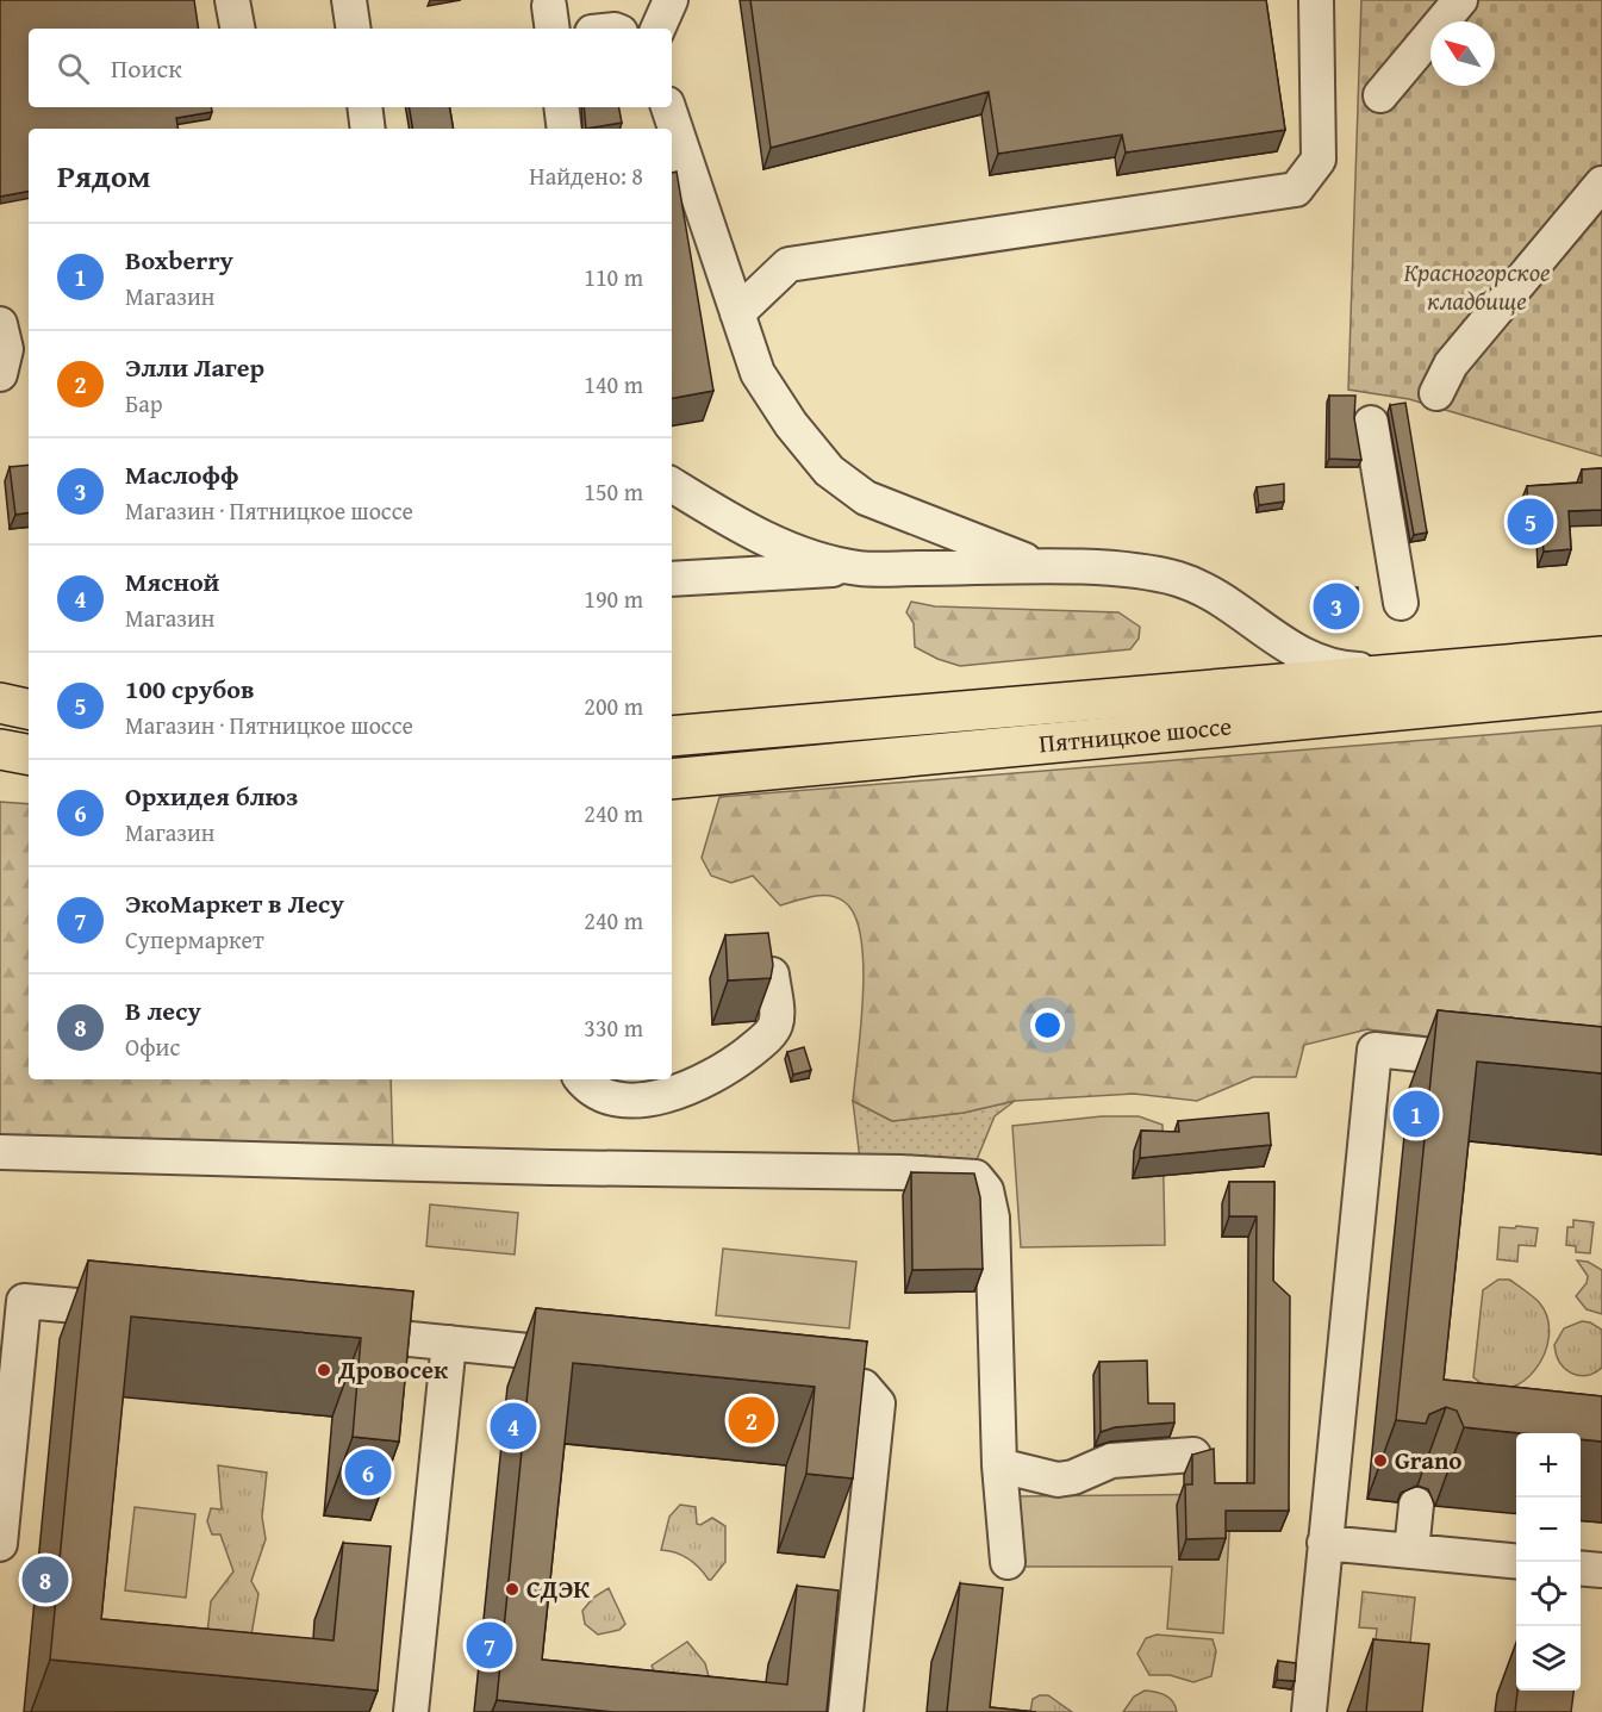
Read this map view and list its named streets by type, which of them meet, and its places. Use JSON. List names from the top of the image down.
{
  "streets": {
    "main road": ["Пятницкое шоссе"]
  },
  "parks": ["Красногорское кладбище"],
  "places": ["Дровосек", "Grano", "СДЭК"],
  "north": "top left",
  "page": {
    "search": "Поиск",
    "heading": ["Рядом", "Найдено: 8"],
    "list": [
      {
        "mark": "1",
        "name": "Boxberry",
        "note": "Магазин",
        "value": "110 m"
      },
      {
        "mark": "2",
        "name": "Элли Лагер",
        "note": "Бар",
        "value": "140 m"
      },
      {
        "mark": "3",
        "name": "Маслофф",
        "note": "Магазин · Пятницкое шоссе",
        "value": "150 m"
      },
      {
        "mark": "4",
        "name": "Мясной",
        "note": "Магазин",
        "value": "190 m"
      },
      {
        "mark": "5",
        "name": "100 срубов",
        "note": "Магазин · Пятницкое шоссе",
        "value": "200 m"
      },
      {
        "mark": "6",
        "name": "Орхидея блюз",
        "note": "Магазин",
        "value": "240 m"
      },
      {
        "mark": "7",
        "name": "ЭкоМаркет в Лесу",
        "note": "Супермаркет",
        "value": "240 m"
      },
      {
        "mark": "8",
        "name": "В лесу",
        "note": "Офис",
        "value": "330 m"
      }
    ],
    "pins": [
      "5",
      "3",
      "1",
      "2",
      "4",
      "6",
      "8",
      "7"
    ],
    "map_buttons": ["+", "−"]
  }
}
